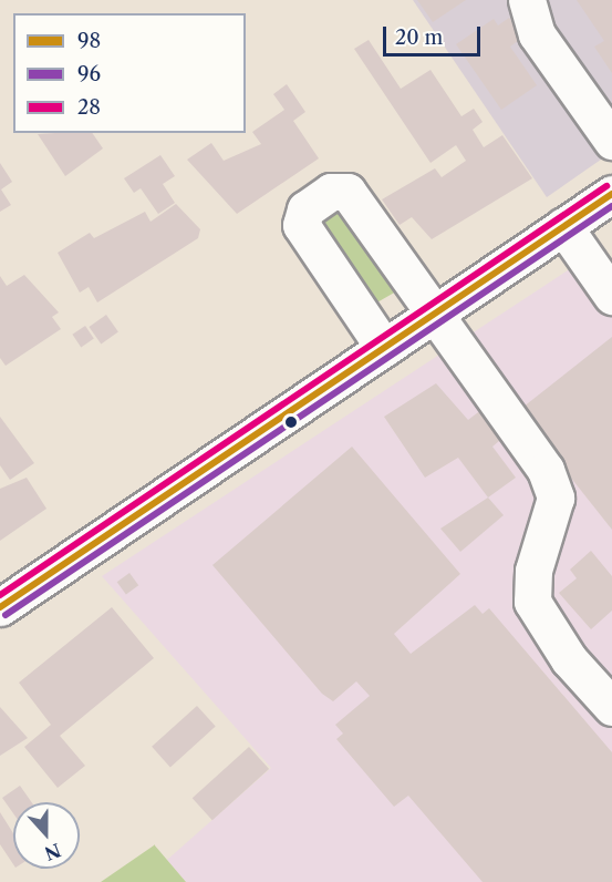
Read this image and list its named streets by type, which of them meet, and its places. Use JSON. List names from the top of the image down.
{
  "lines": ["transit line 28", "transit line 98", "transit line 96"],
  "legend": ["98", "96", "28"],
  "scale_bar": "20 m",
  "north": "bottom"
}
